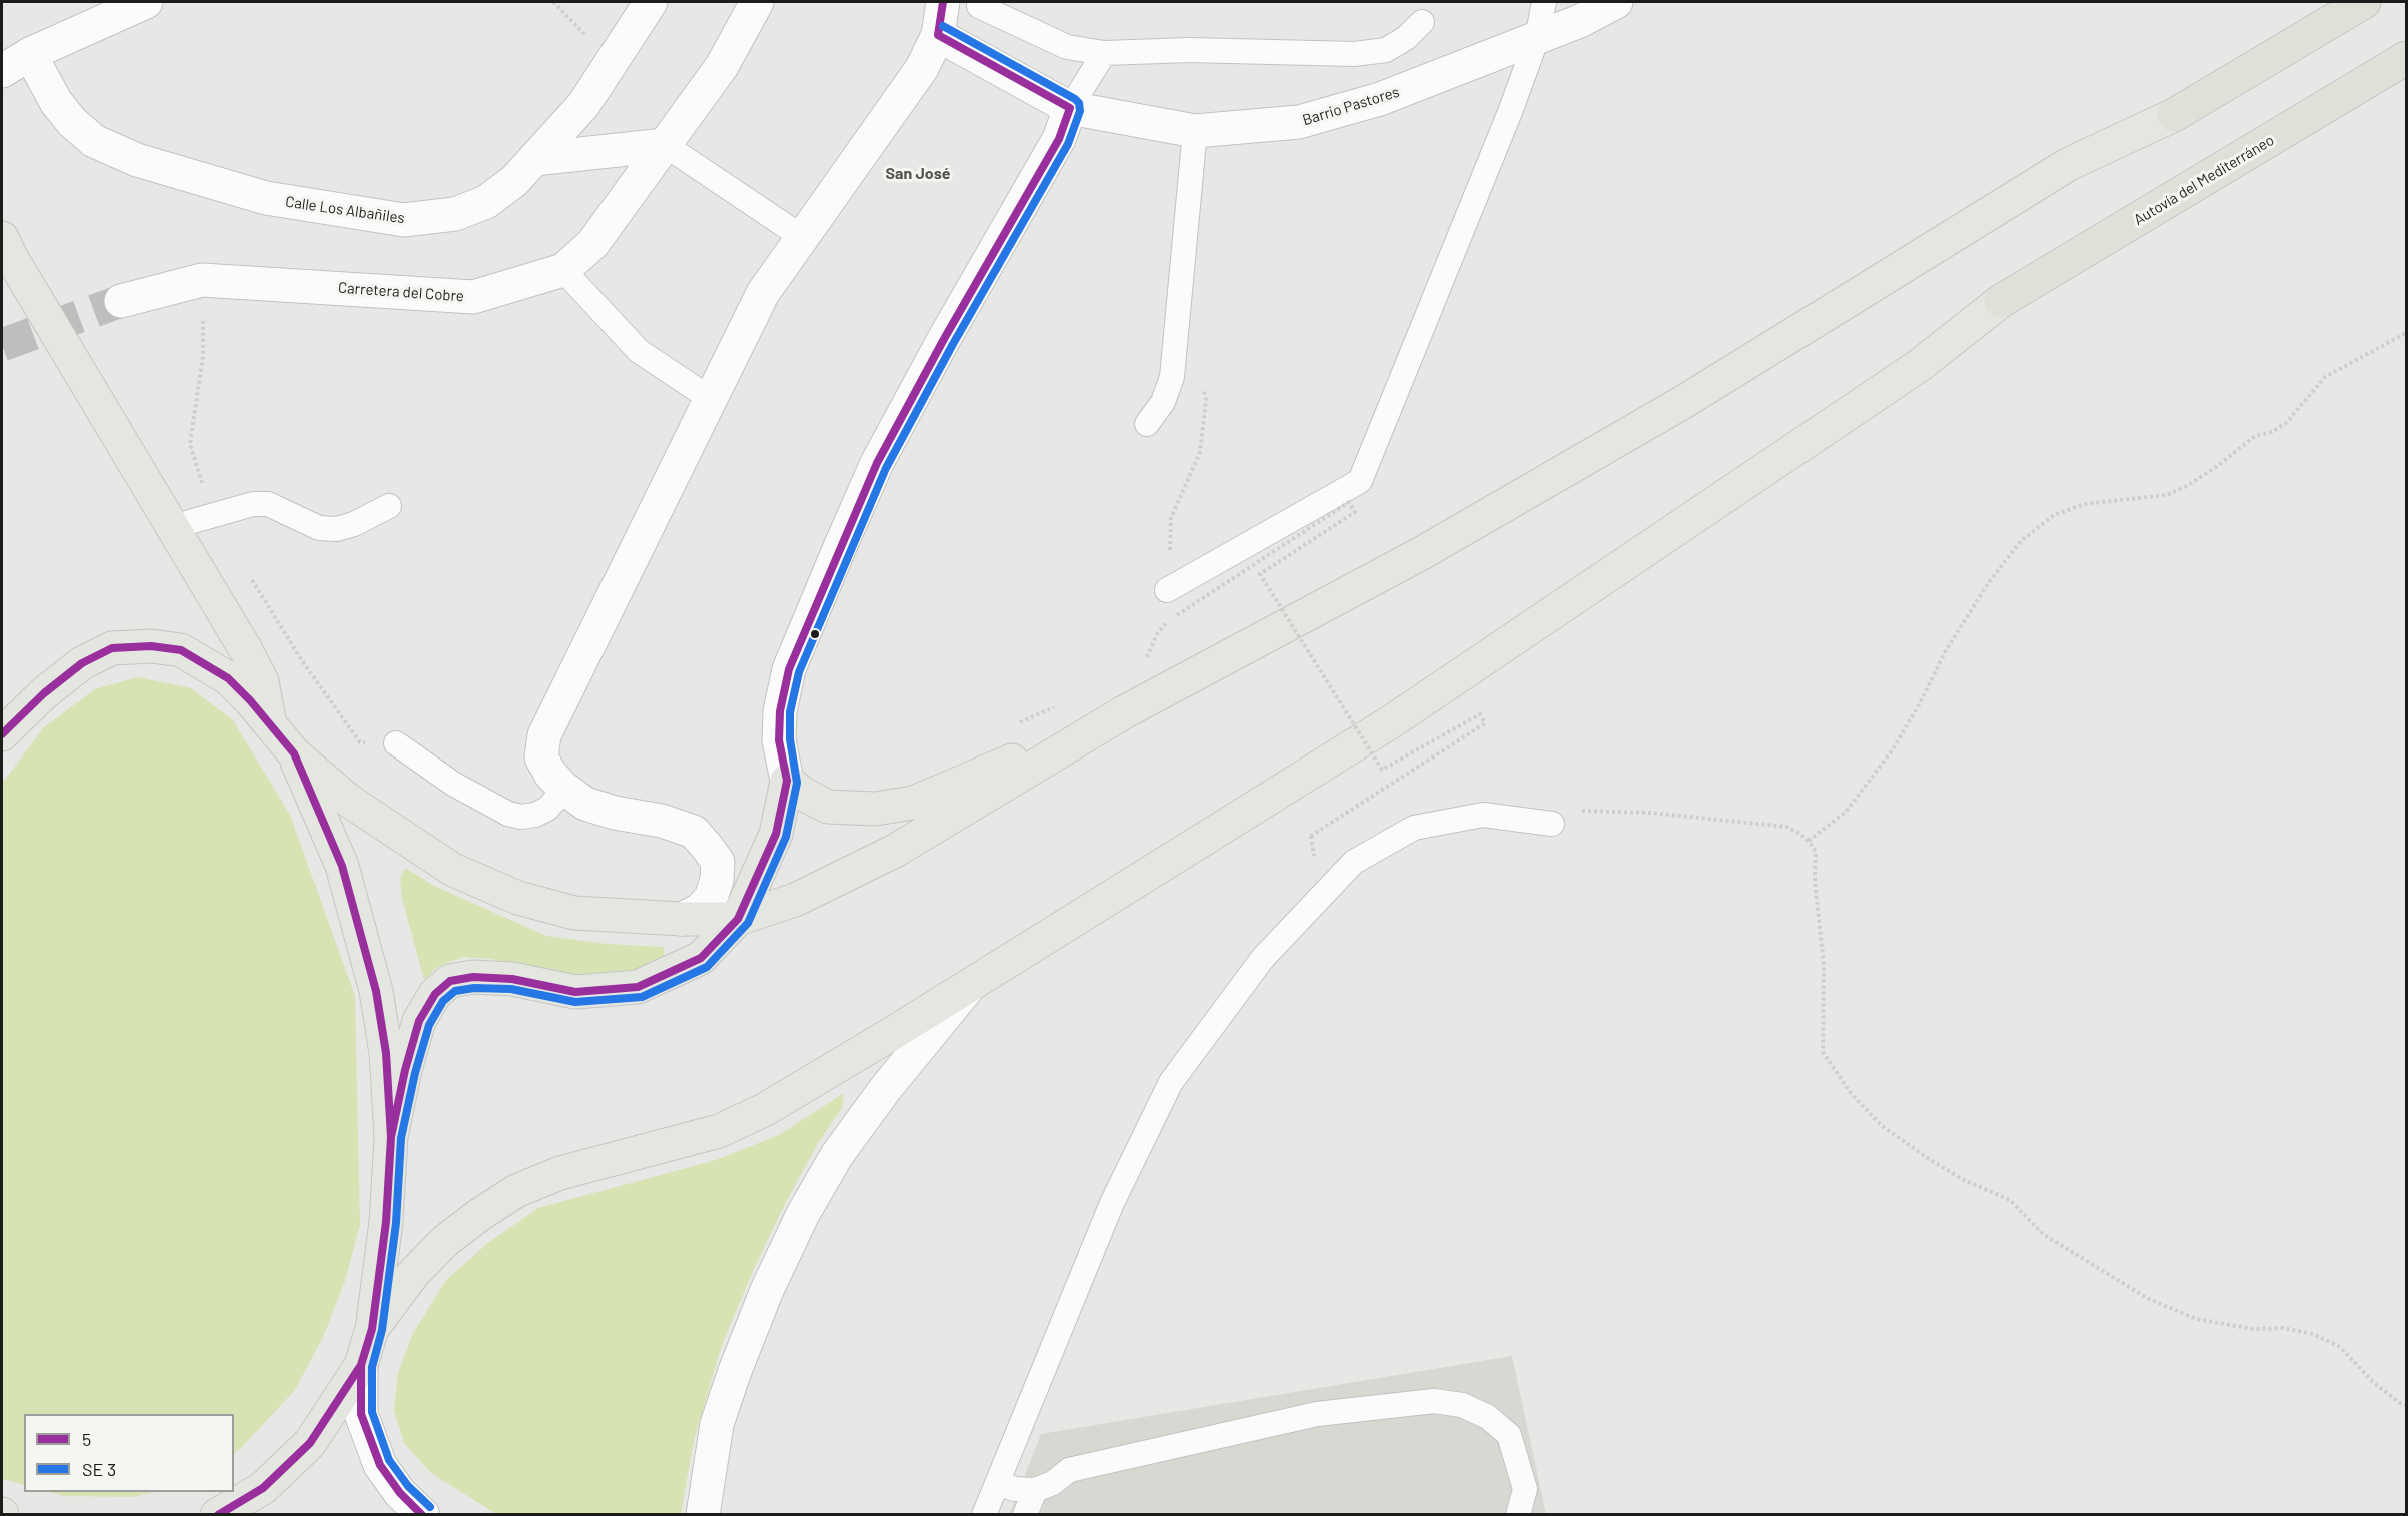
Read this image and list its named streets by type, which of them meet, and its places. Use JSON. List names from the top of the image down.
{
  "streets": {
    "highway": ["Autovía del Mediterráneo"],
    "street": ["Barrio Pastores", "Calle Los Albañiles", "Carretera del Cobre"]
  },
  "districts": ["San José"],
  "lines": ["transit line 5"],
  "legend": ["5", "SE 3"]
}
